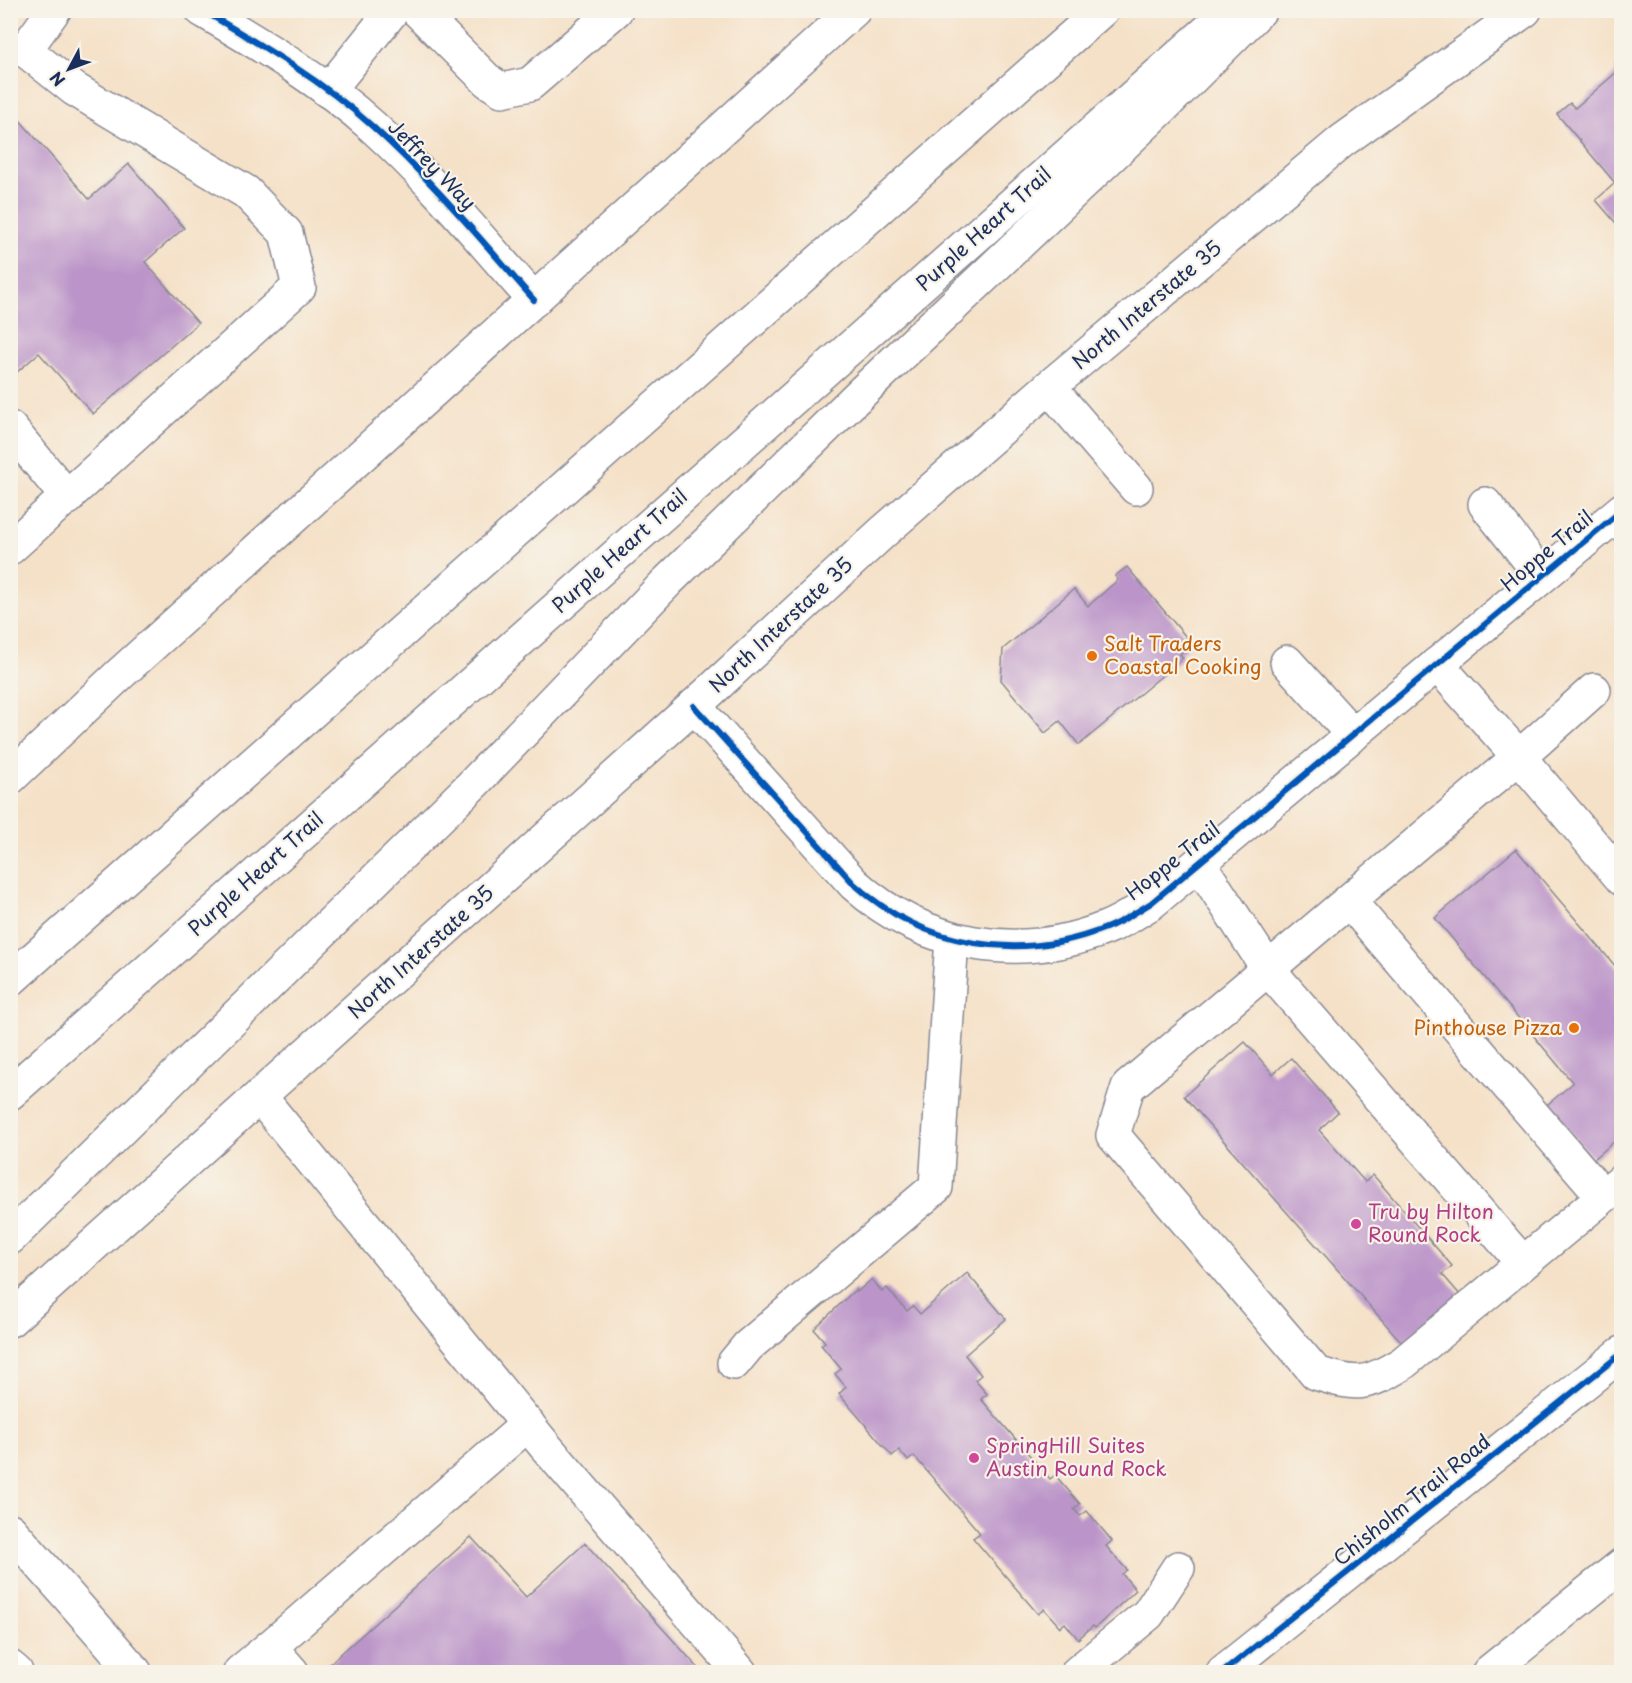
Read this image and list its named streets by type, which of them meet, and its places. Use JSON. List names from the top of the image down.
{
  "streets": {
    "main road": [
      "Jeffrey Way",
      "Purple Heart Trail",
      "North Interstate 35",
      "Hoppe Trail",
      "Chisholm Trail Road"
    ]
  },
  "crossings": [
    ["North Interstate 35", "Hoppe Trail"]
  ],
  "places": [
    "Salt Traders Coastal Cooking",
    "Pinthouse Pizza",
    "Tru by Hilton Round Rock",
    "SpringHill Suites Austin Round Rock"
  ],
  "north": "bottom left"
}
